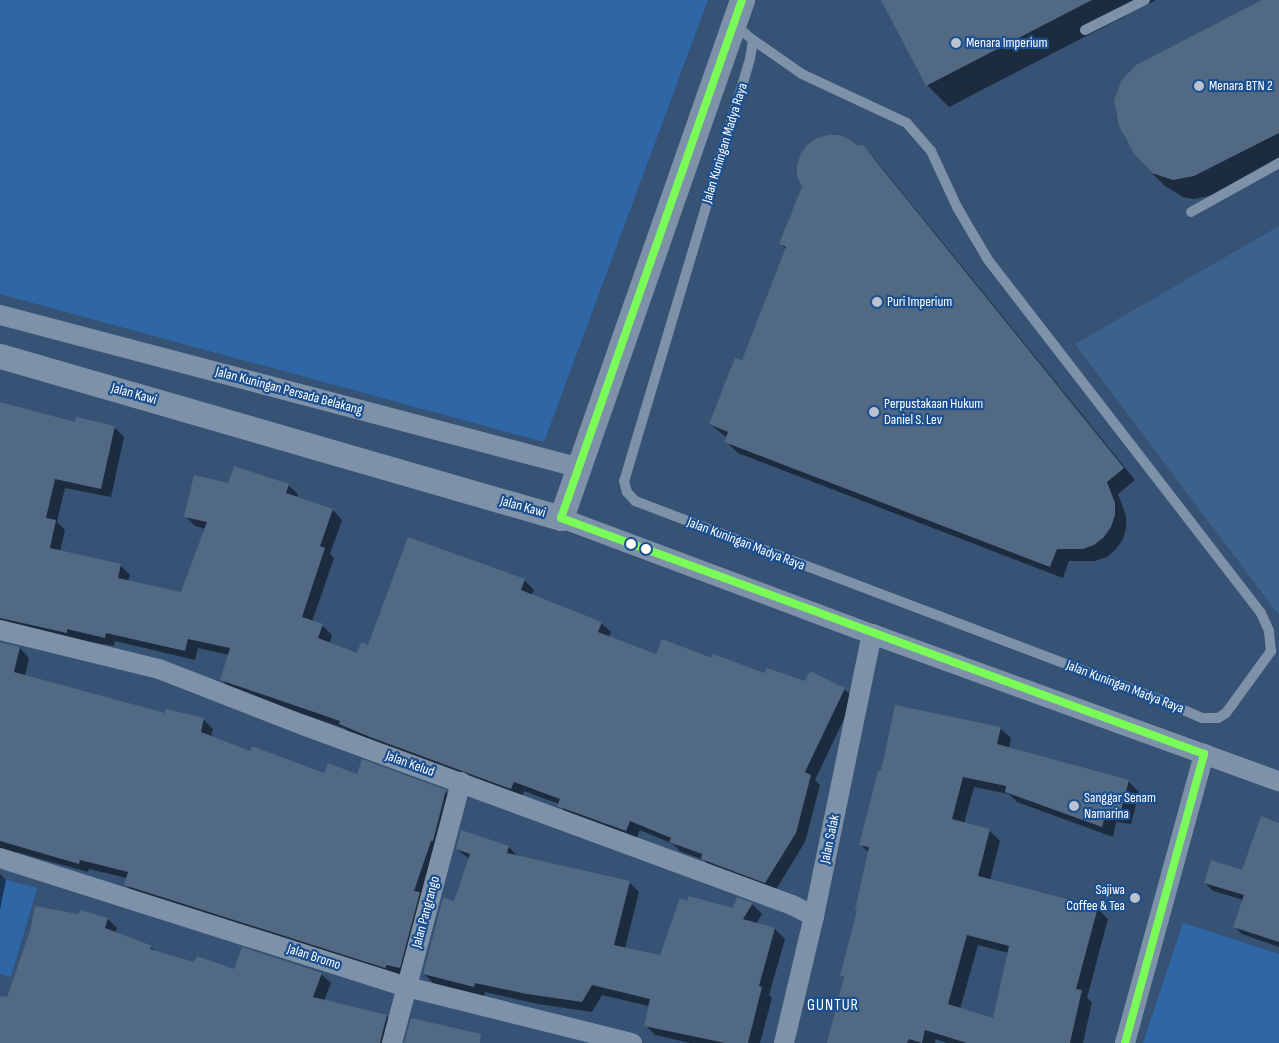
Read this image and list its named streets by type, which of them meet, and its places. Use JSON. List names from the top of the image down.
{
  "streets": {
    "street": [
      "Jalan Kuningan Madya Raya",
      "Jalan Kuningan Persada Belakang",
      "Jalan Kawi",
      "Jalan Kelud",
      "Jalan Salak",
      "Jalan Pangrango",
      "Jalan Bromo"
    ]
  },
  "crossings": [
    ["Jalan Kuningan Madya Raya", "Jalan Kuningan Persada Belakang"],
    ["Jalan Kuningan Madya Raya", "Jalan Kawi"],
    ["Jalan Kawi", "Jalan Salak"],
    ["Jalan Kelud", "Jalan Salak"],
    ["Jalan Kelud", "Jalan Pangrango"],
    ["Jalan Pangrango", "Jalan Bromo"]
  ],
  "districts": ["GUNTUR"],
  "places": [
    "Menara Imperium",
    "Menara BTN 2",
    "Puri Imperium",
    "Perpustakaan Hukum Daniel S. Lev",
    "Sanggar Senam Namarina",
    "Sajiwa Coffee & Tea"
  ]
}
